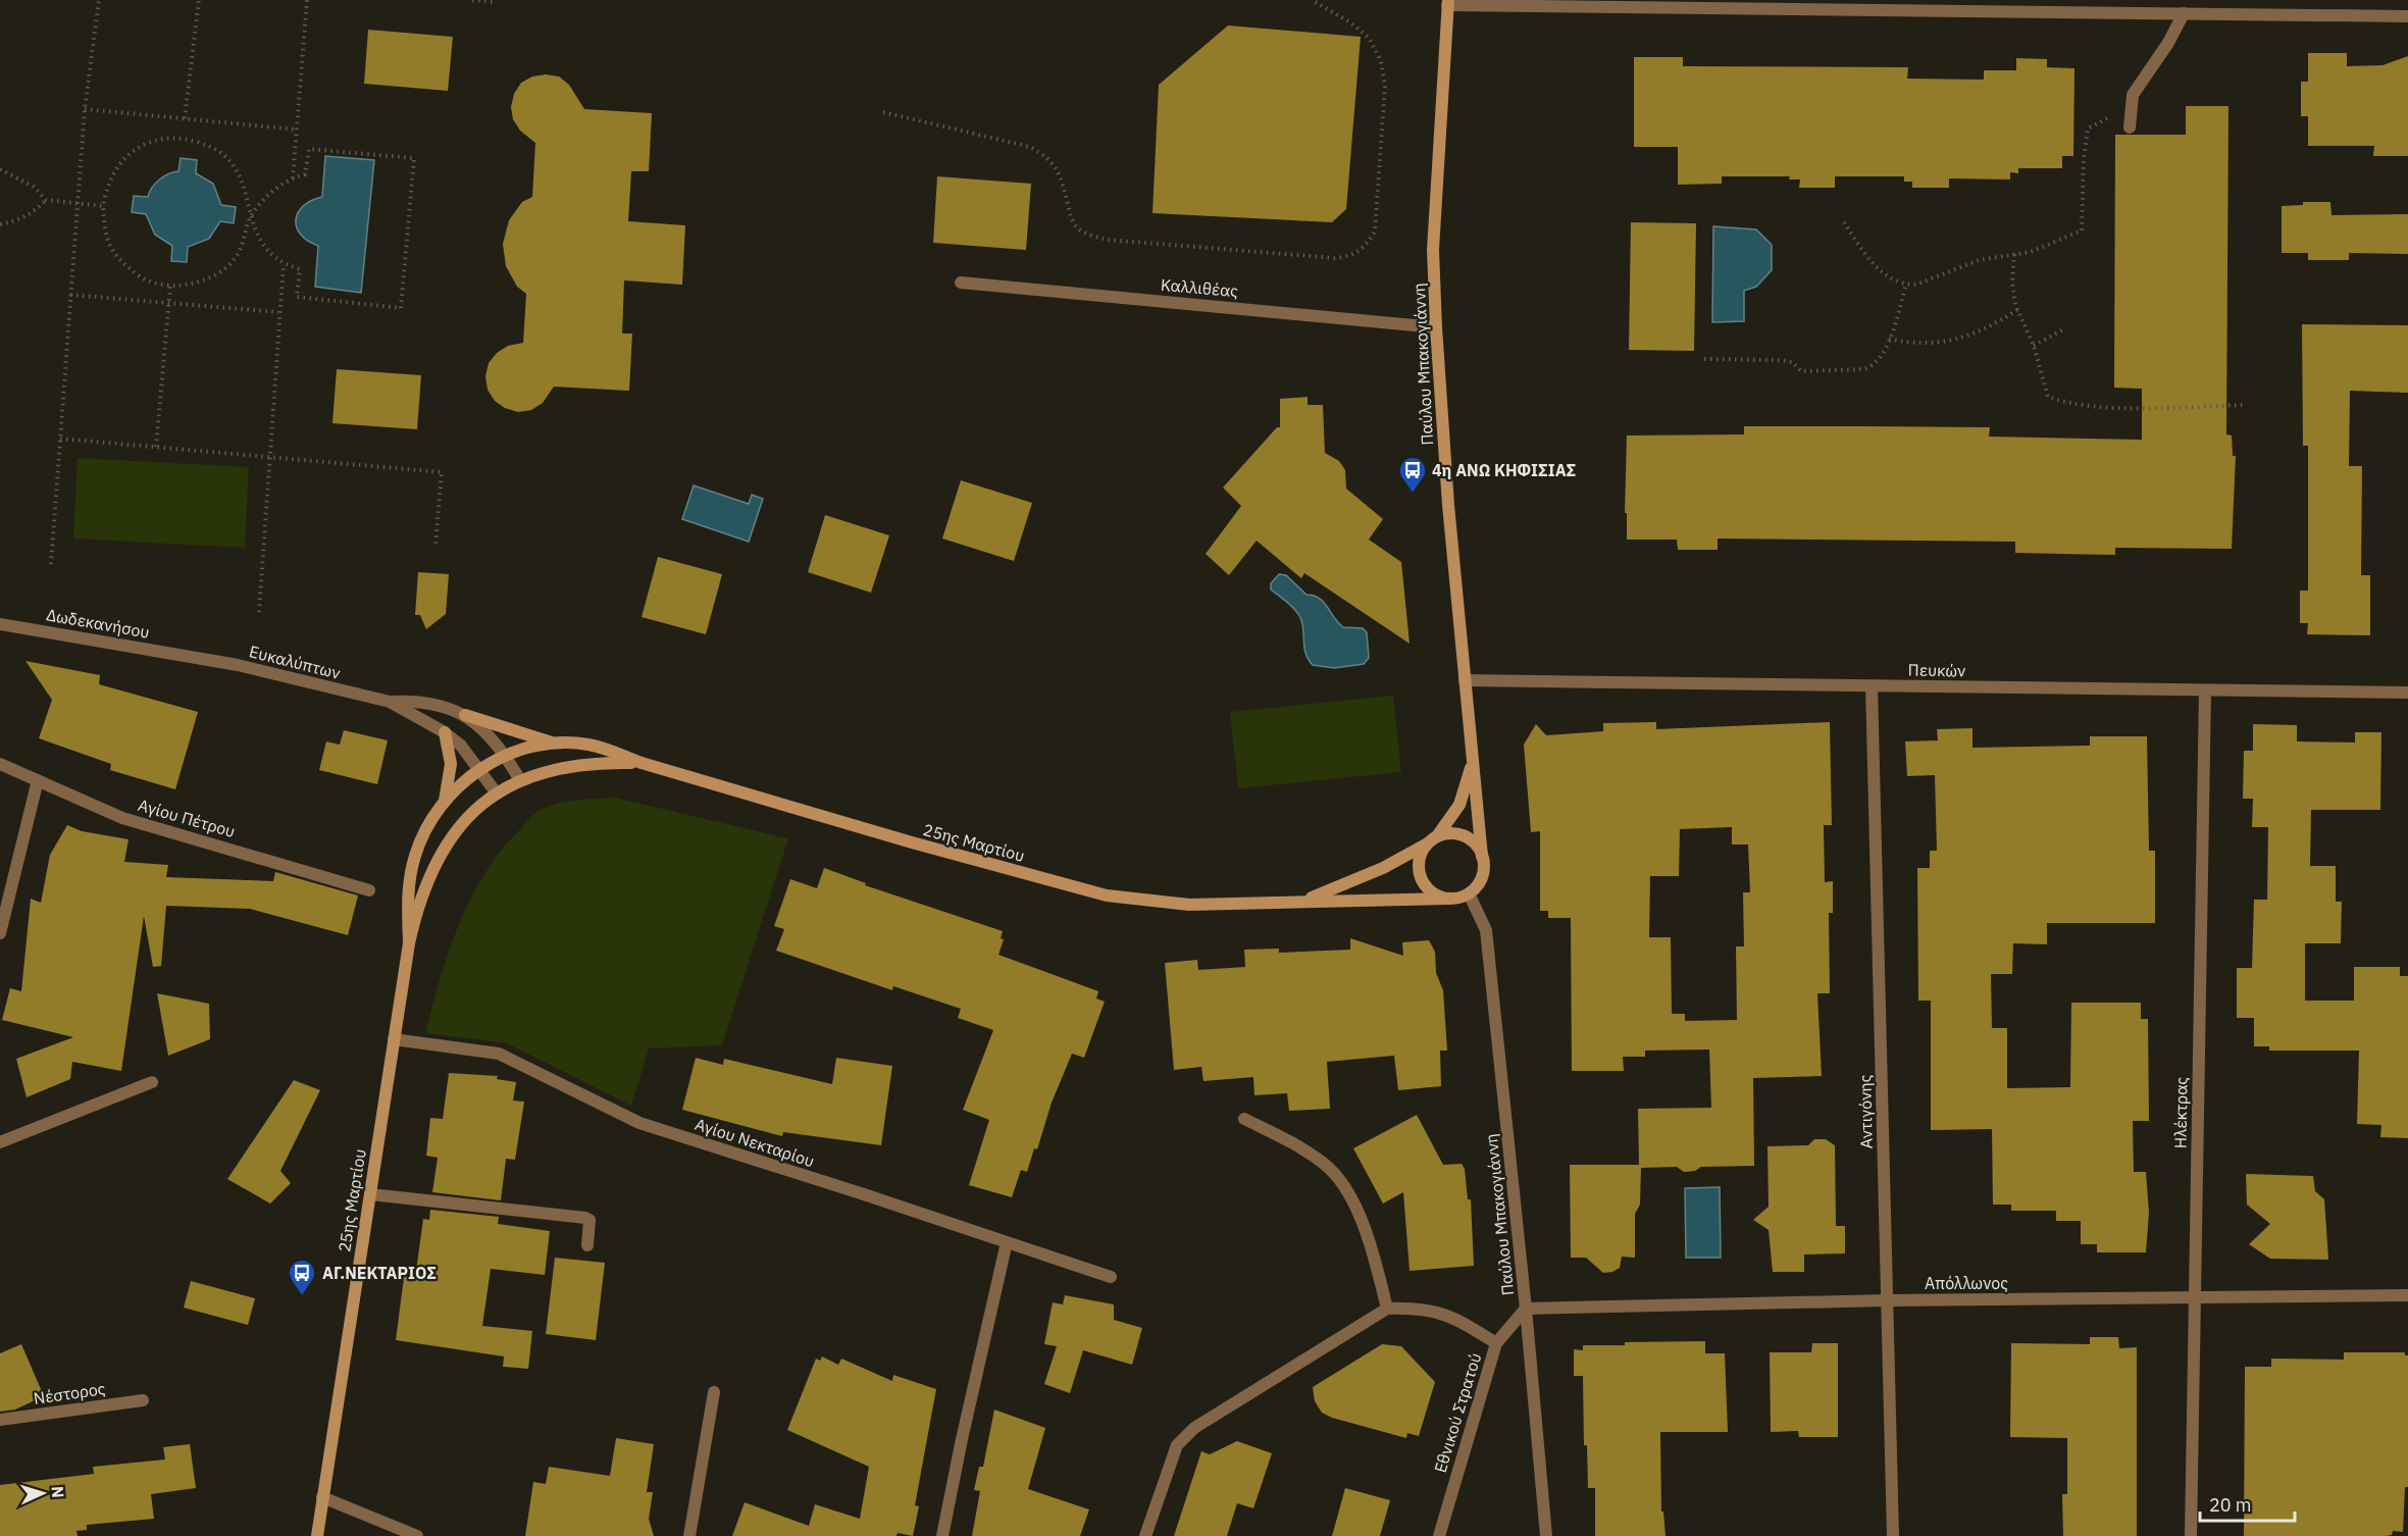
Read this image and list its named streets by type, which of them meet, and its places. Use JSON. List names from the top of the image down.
{
  "streets": {
    "main road": ["Παύλου Μπακογιάννη", "25ης Μαρτίου"],
    "street": [
      "Καλλιθέας",
      "Δωδεκανήσου",
      "Ευκαλύπτων",
      "Πευκών",
      "Αγίου Πέτρου",
      "Αντιγόνης",
      "Ηλέκτρας",
      "Αγίου Νεκταρίου",
      "Απόλλωνος",
      "Νέστορος",
      "Εθνικού Στρατού"
    ]
  },
  "crossings": [
    ["Καλλιθέας", "Παύλου Μπακογιάννη"],
    ["Παύλου Μπακογιάννη", "Πευκών"],
    ["Παύλου Μπακογιάννη", "25ης Μαρτίου"],
    ["Παύλου Μπακογιάννη", "Απόλλωνος"],
    ["Παύλου Μπακογιάννη", "Εθνικού Στρατού"],
    ["Δωδεκανήσου", "Ευκαλύπτων"],
    ["Ευκαλύπτων", "25ης Μαρτίου"],
    ["Πευκών", "Αντιγόνης"],
    ["Πευκών", "Ηλέκτρας"],
    ["25ης Μαρτίου", "Αγίου Νεκταρίου"],
    ["Αντιγόνης", "Απόλλωνος"],
    ["Ηλέκτρας", "Απόλλωνος"],
    ["Απόλλωνος", "Εθνικού Στρατού"]
  ],
  "places": {
    "bus stop": ["4η ΑΝΩ ΚΗΦΙΣΙΑΣ", "ΑΓ.ΝΕΚΤΑΡΙΟΣ"]
  },
  "scale_bar": "20 m",
  "north": "right"
}
